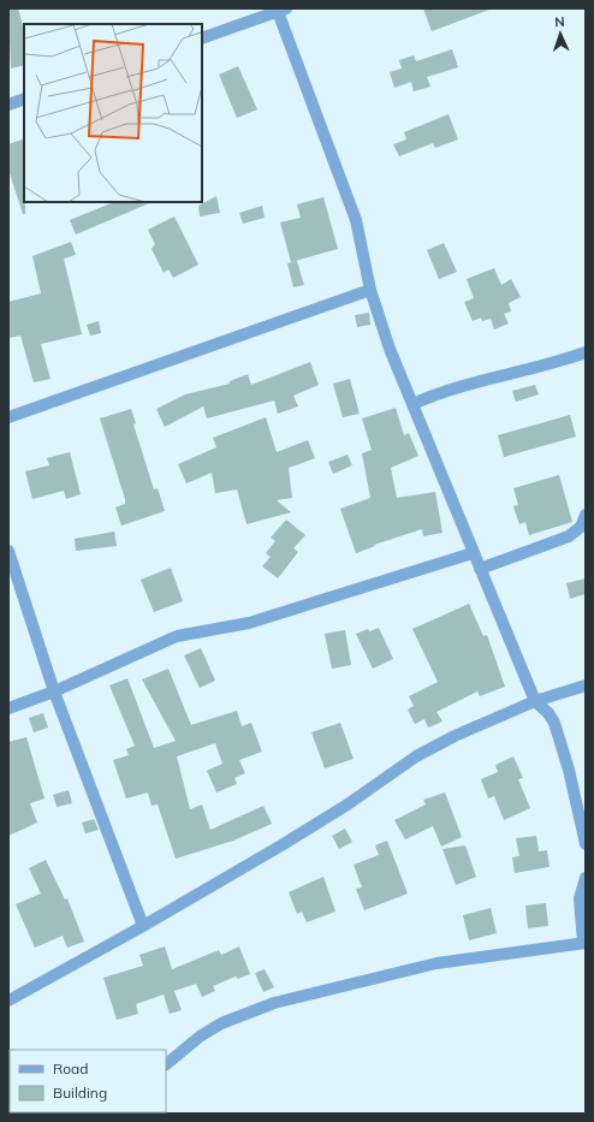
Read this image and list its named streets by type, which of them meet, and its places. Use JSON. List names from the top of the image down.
{
  "legend": ["Road", "Building"],
  "north": "top"
}
